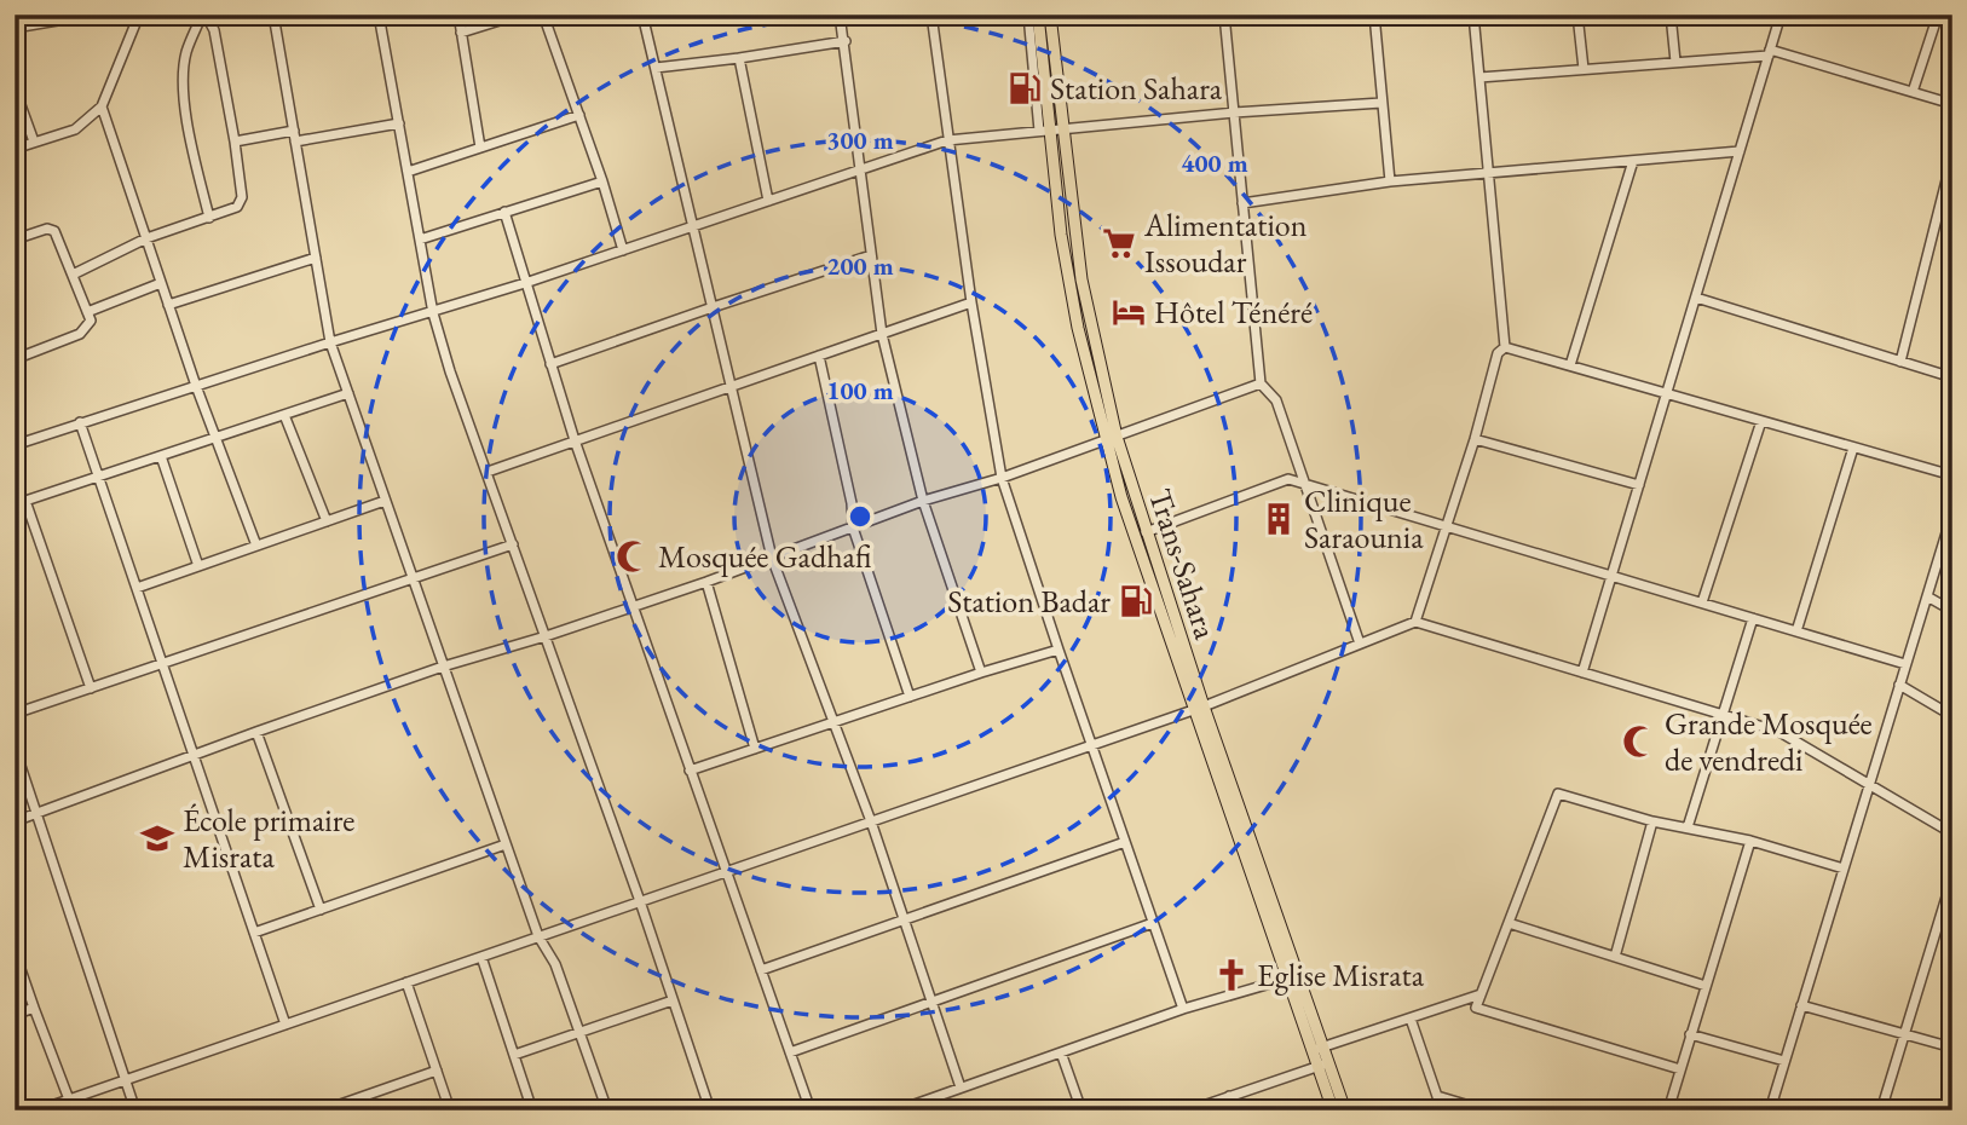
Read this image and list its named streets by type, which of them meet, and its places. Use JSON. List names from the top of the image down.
{
  "streets": {
    "main road": ["Trans-Sahara"]
  },
  "places": {
    "fuel station": ["Station Sahara", "Station Badar"],
    "supermarket": ["Alimentation Issoudar"],
    "hotel": ["Hôtel Ténéré"],
    "building": ["Clinique Saraounia"],
    "mosque": ["Mosquée Gadhafi", "Grande Mosquée de vendredi"],
    "school or university": ["École primaire Misrata"],
    "church": ["Eglise Misrata"]
  },
  "rings": [
    "300 m",
    "400 m",
    "200 m",
    "100 m"
  ]
}
